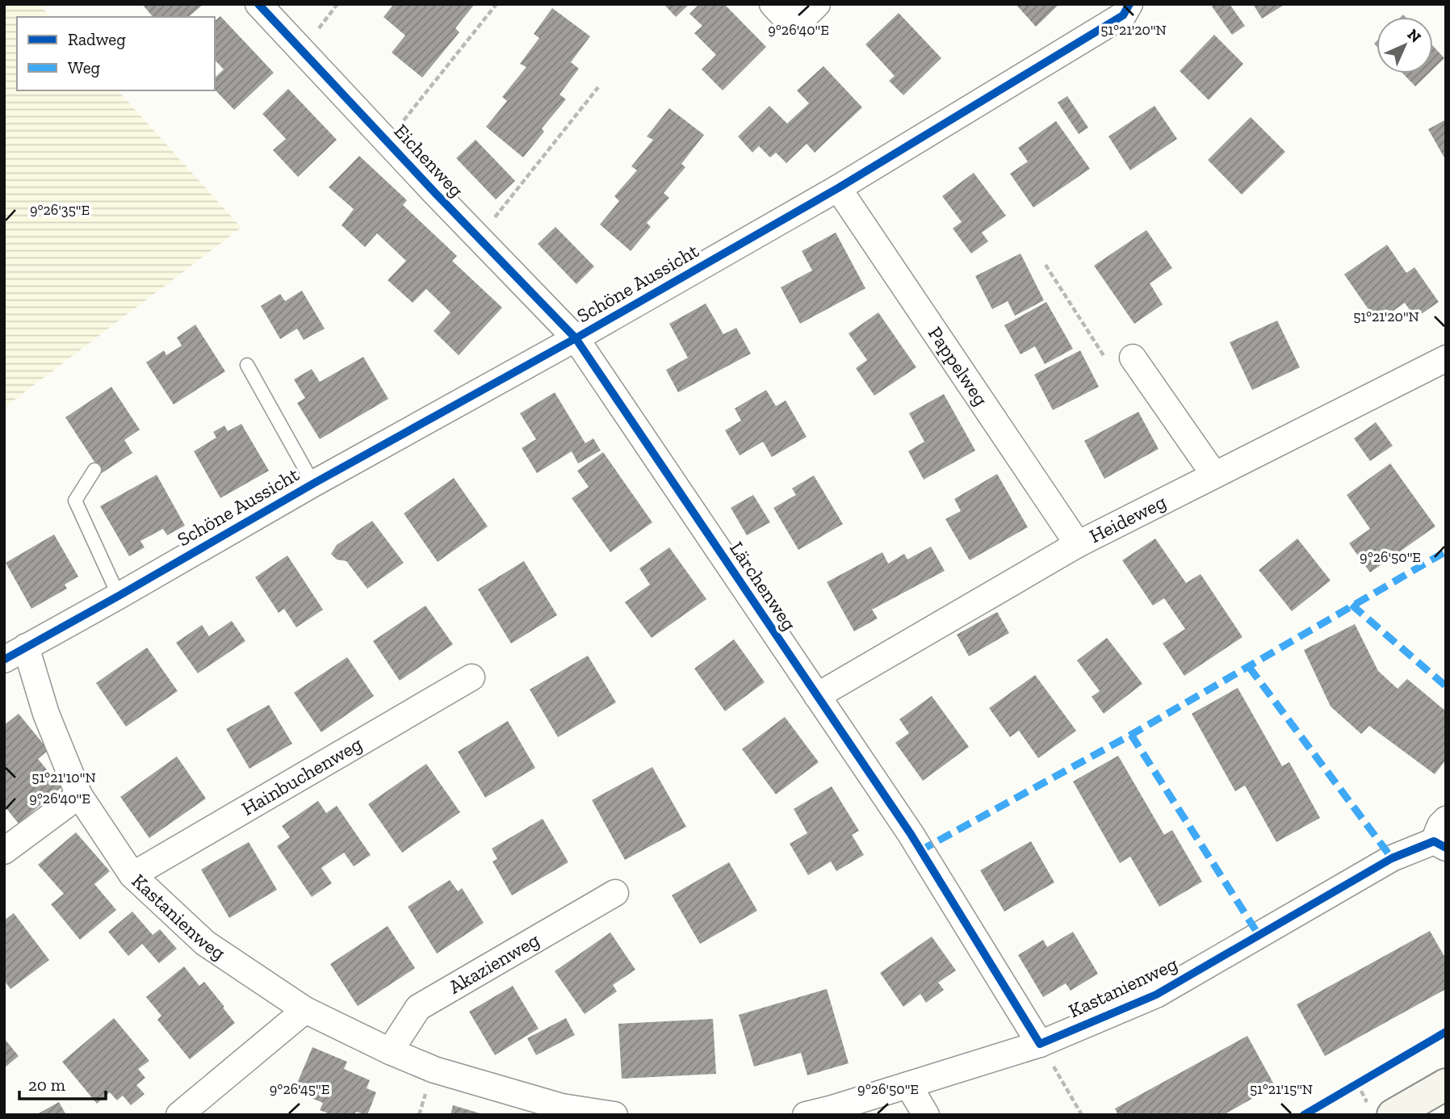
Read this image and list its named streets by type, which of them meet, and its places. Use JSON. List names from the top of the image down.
{
  "streets": {
    "street": [
      "Eichenweg",
      "Schöne Aussicht",
      "Pappelweg",
      "Heideweg",
      "Lärchenweg",
      "Hainbuchenweg",
      "Kastanienweg",
      "Akazienweg"
    ]
  },
  "crossings": [
    ["Eichenweg", "Schöne Aussicht"],
    ["Eichenweg", "Lärchenweg"],
    ["Schöne Aussicht", "Pappelweg"],
    ["Schöne Aussicht", "Lärchenweg"],
    ["Schöne Aussicht", "Kastanienweg"],
    ["Pappelweg", "Heideweg"],
    ["Heideweg", "Lärchenweg"],
    ["Lärchenweg", "Kastanienweg"],
    ["Hainbuchenweg", "Kastanienweg"],
    ["Kastanienweg", "Akazienweg"]
  ],
  "legend": ["Radweg", "Weg"],
  "scale_bar": "20 m",
  "north": "top right",
  "coordinates": [
    "9°26'40\"E",
    "51°21'20\"N",
    "9°26'35\"E",
    "9°26'50\"E",
    "51°21'10\"N",
    "9°26'45\"E",
    "51°21'15\"N"
  ]
}
